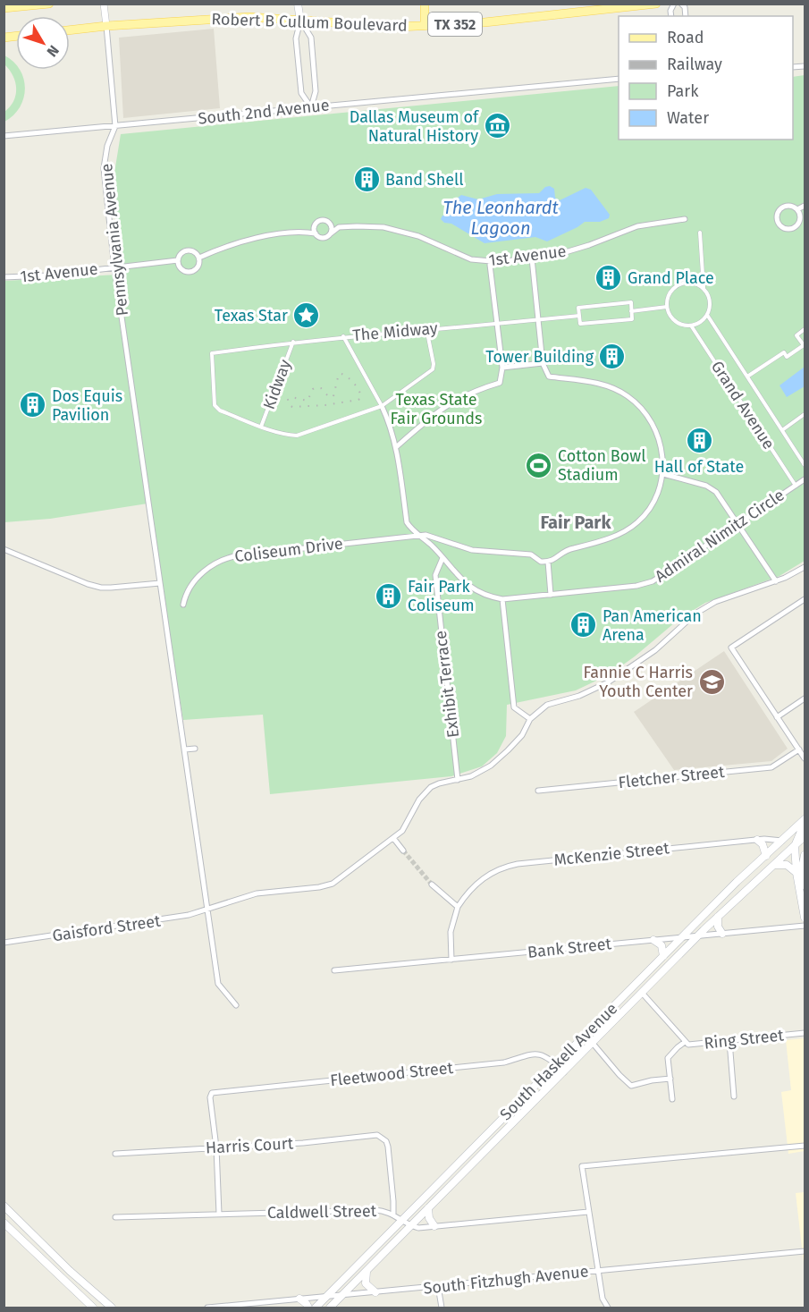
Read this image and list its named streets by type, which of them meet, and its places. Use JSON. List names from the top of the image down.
{
  "streets": {
    "main road": ["Robert B Cullum Boulevard", "TX 352", "South Haskell Avenue"],
    "street": [
      "South 2nd Avenue",
      "Pennsylvania Avenue",
      "1st Avenue",
      "The Midway",
      "Kidway",
      "Grand Avenue",
      "Admiral Nimitz Circle",
      "Coliseum Drive",
      "Exhibit Terrace",
      "Fletcher Street",
      "McKenzie Street",
      "Gaisford Street",
      "Bank Street",
      "Ring Street",
      "Fleetwood Street",
      "Harris Court",
      "Caldwell Street",
      "South Fitzhugh Avenue"
    ]
  },
  "crossings": [
    ["Robert B Cullum Boulevard", "Pennsylvania Avenue"],
    ["South 2nd Avenue", "Pennsylvania Avenue"],
    ["Pennsylvania Avenue", "1st Avenue"],
    ["Pennsylvania Avenue", "Gaisford Street"],
    ["The Midway", "Kidway"],
    ["The Midway", "Grand Avenue"],
    ["Grand Avenue", "Admiral Nimitz Circle"],
    ["Exhibit Terrace", "Gaisford Street"],
    ["McKenzie Street", "South Haskell Avenue"],
    ["Bank Street", "South Haskell Avenue"],
    ["Ring Street", "South Haskell Avenue"],
    ["South Haskell Avenue", "Fleetwood Street"],
    ["South Haskell Avenue", "Caldwell Street"],
    ["South Haskell Avenue", "South Fitzhugh Avenue"],
    ["Fleetwood Street", "Harris Court"],
    ["Harris Court", "Caldwell Street"]
  ],
  "districts": ["Fair Park"],
  "water": ["The Leonhardt Lagoon"],
  "parks": ["Texas State Fair Grounds"],
  "places": {
    "museum": ["Dallas Museum of Natural History"],
    "building": [
      "Band Shell",
      "Grand Place",
      "Tower Building",
      "Dos Equis Pavilion",
      "Hall of State",
      "Fair Park Coliseum",
      "Pan American Arena"
    ],
    "place": ["Texas Star"],
    "sports": ["Cotton Bowl Stadium"],
    "school or university": ["Fannie C Harris Youth Center"]
  },
  "legend": [
    "Road",
    "Railway",
    "Park",
    "Water"
  ],
  "north": "bottom right"
}
